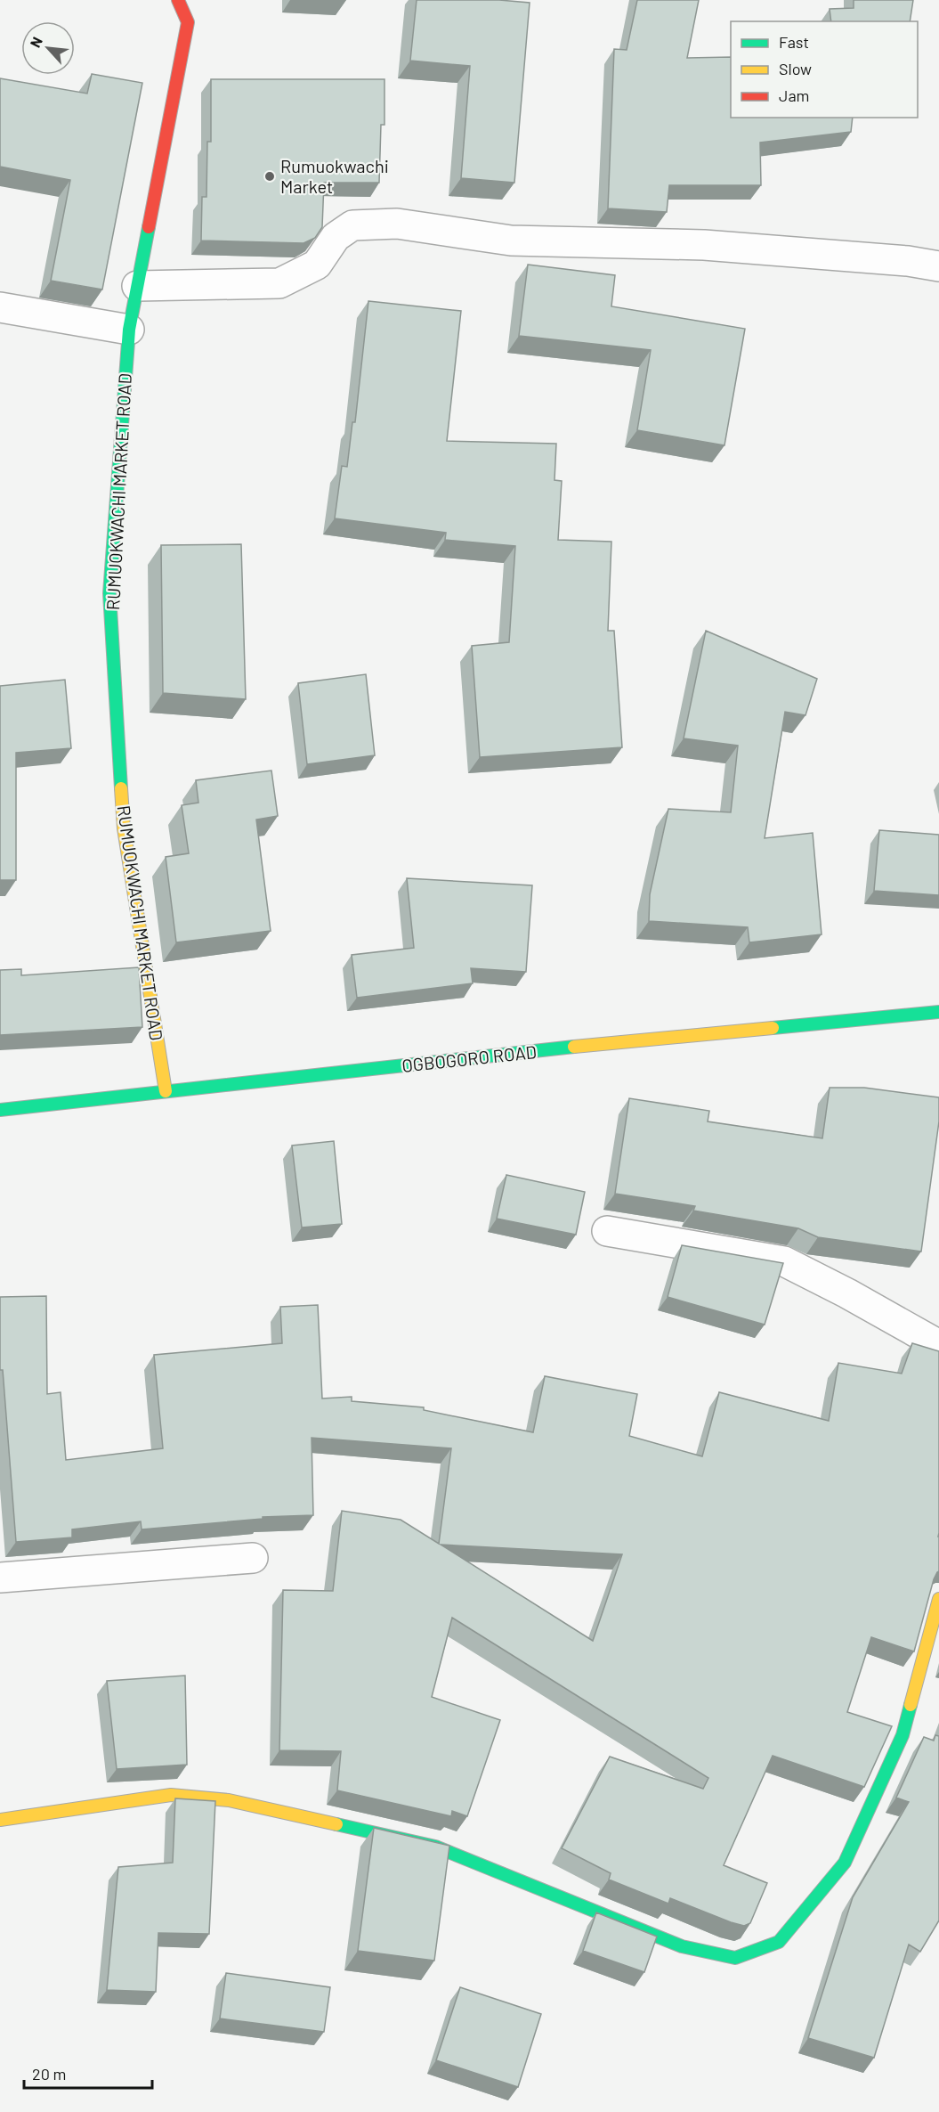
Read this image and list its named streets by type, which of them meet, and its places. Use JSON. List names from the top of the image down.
{
  "streets": {
    "street": ["RUMUOKWACHI MARKET ROAD", "OGBOGORO ROAD"]
  },
  "crossings": [
    ["RUMUOKWACHI MARKET ROAD", "OGBOGORO ROAD"]
  ],
  "places": ["Rumuokwachi Market"],
  "legend": ["Fast", "Slow", "Jam"],
  "scale_bar": "20 m",
  "north": "top left"
}
